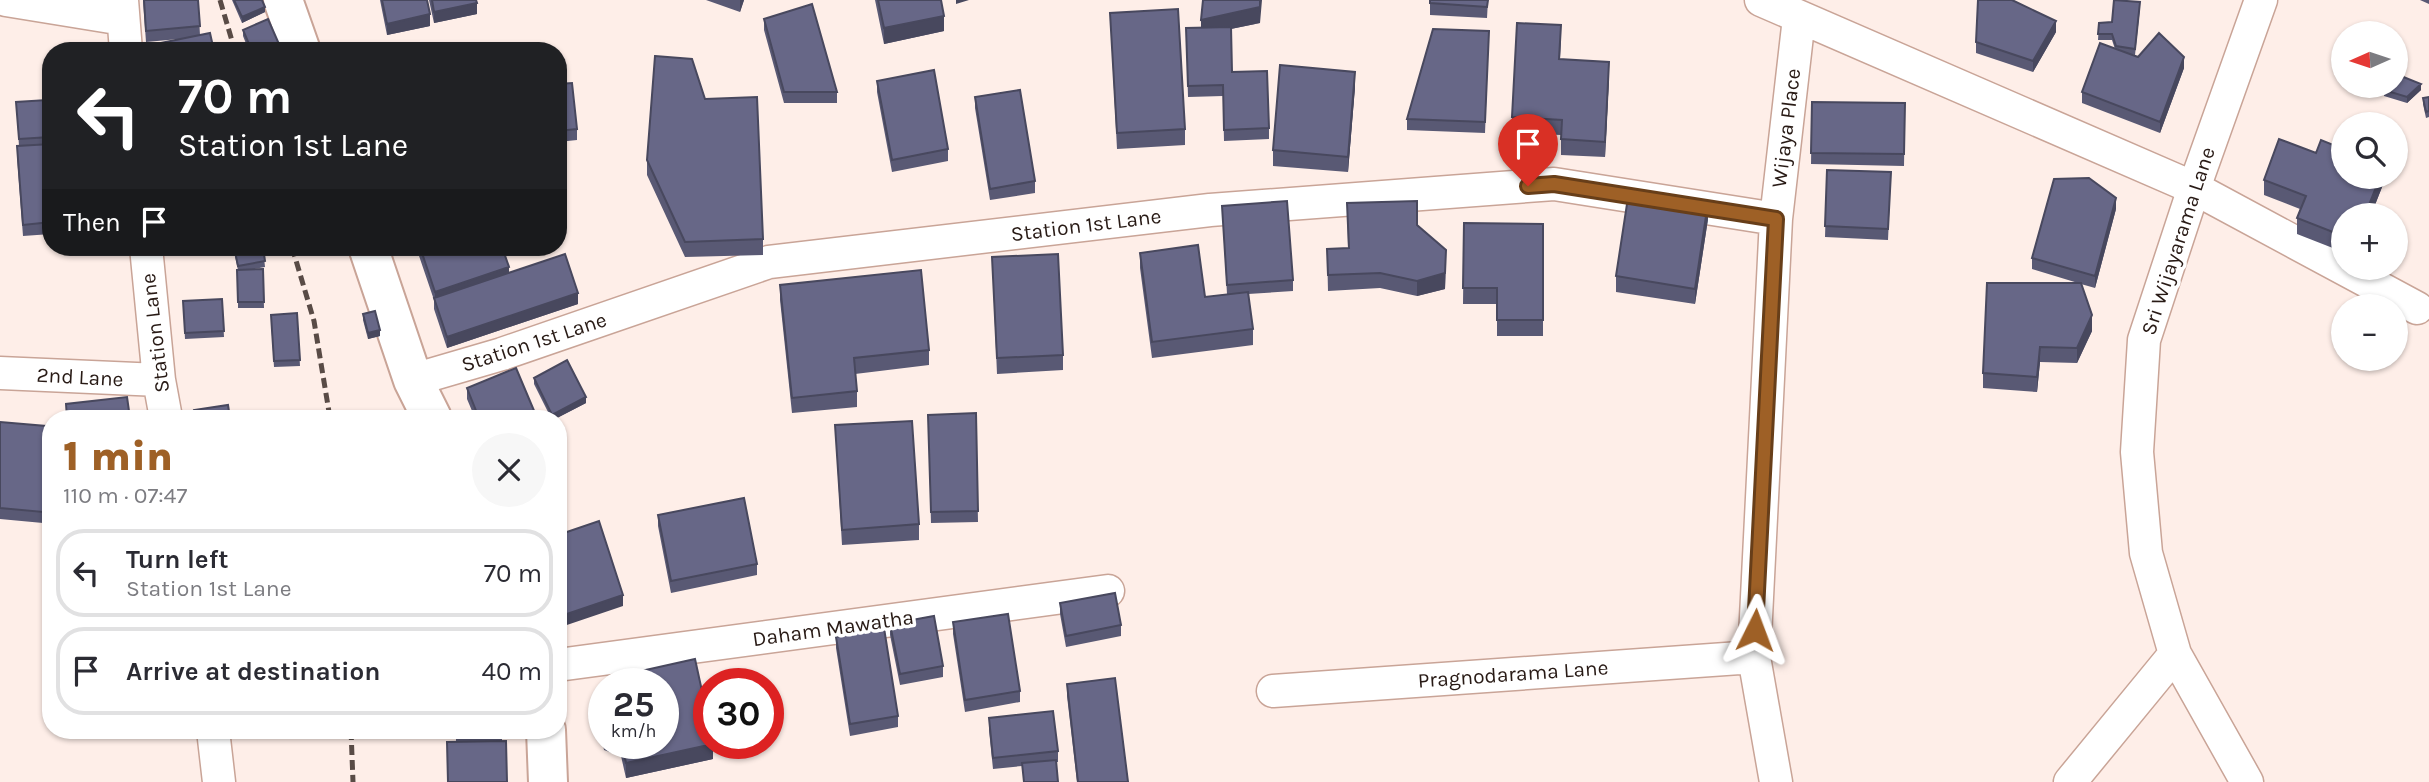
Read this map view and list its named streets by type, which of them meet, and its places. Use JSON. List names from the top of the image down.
{
  "streets": {
    "street": [
      "Wijaya Place",
      "Station 1st Lane",
      "Sri Wijayarama Lane",
      "Station Lane",
      "2nd Lane",
      "Daham Mawatha",
      "Pragnodarama Lane"
    ]
  },
  "crossings": [
    ["Wijaya Place", "Station 1st Lane"],
    ["Wijaya Place", "Pragnodarama Lane"],
    ["Station Lane", "2nd Lane"]
  ],
  "north": "left",
  "page": {
    "map_buttons": ["+", "−"],
    "turn": ["70 m", "Station 1st Lane"],
    "then": "Then",
    "heading": ["1 min", "110 m · 07:47"],
    "list": [
      {
        "name": "Turn left",
        "note": "Station 1st Lane",
        "value": "70 m"
      },
      {
        "name": "Arrive at destination",
        "value": "40 m"
      }
    ],
    "speed": "25 km/h",
    "limit": "30"
  }
}
